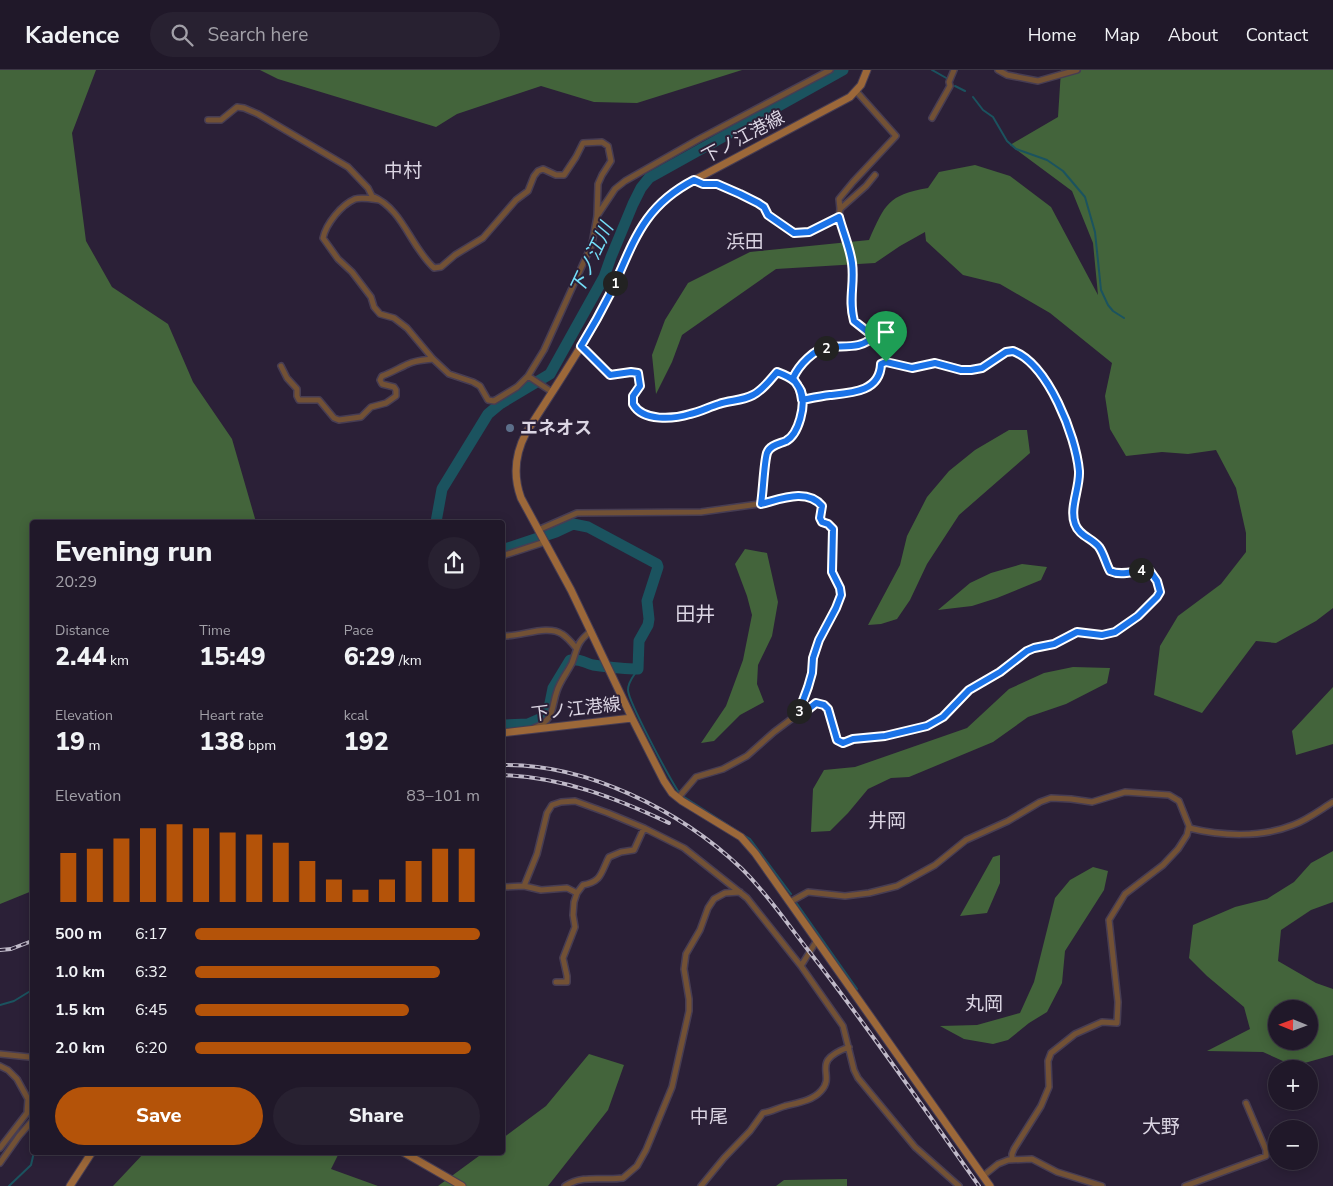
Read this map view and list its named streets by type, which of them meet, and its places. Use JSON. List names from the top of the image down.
{
  "streets": {
    "main road": ["下ノ江港線"]
  },
  "districts": [
    "中村",
    "浜田",
    "田井",
    "井岡",
    "丸岡",
    "中尾",
    "大野"
  ],
  "water": ["下ノ江川"],
  "places": ["エネオス"],
  "north": "left",
  "page": {
    "header": "Kadence",
    "search": "Search here",
    "nav": [
      "Home",
      "Map",
      "About",
      "Contact"
    ],
    "pins": [
      "1",
      "2",
      "4",
      "3"
    ],
    "heading": ["Evening run", "20:29"],
    "stats": [
      ["Distance", "2.44 km"],
      ["Time", "15:49"],
      ["Pace", "6:29 /km"],
      ["Elevation", "19 m"],
      ["Heart rate", "138 bpm"],
      ["kcal", "192"]
    ],
    "chart": ["Elevation", "83–101 m"],
    "list": [
      {
        "name": "500 m",
        "note": "6:17"
      },
      {
        "name": "1.0 km",
        "note": "6:32"
      },
      {
        "name": "1.5 km",
        "note": "6:45"
      },
      {
        "name": "2.0 km",
        "note": "6:20"
      }
    ],
    "map_buttons": ["+", "−"],
    "buttons": ["Save", "Share"]
  }
}
